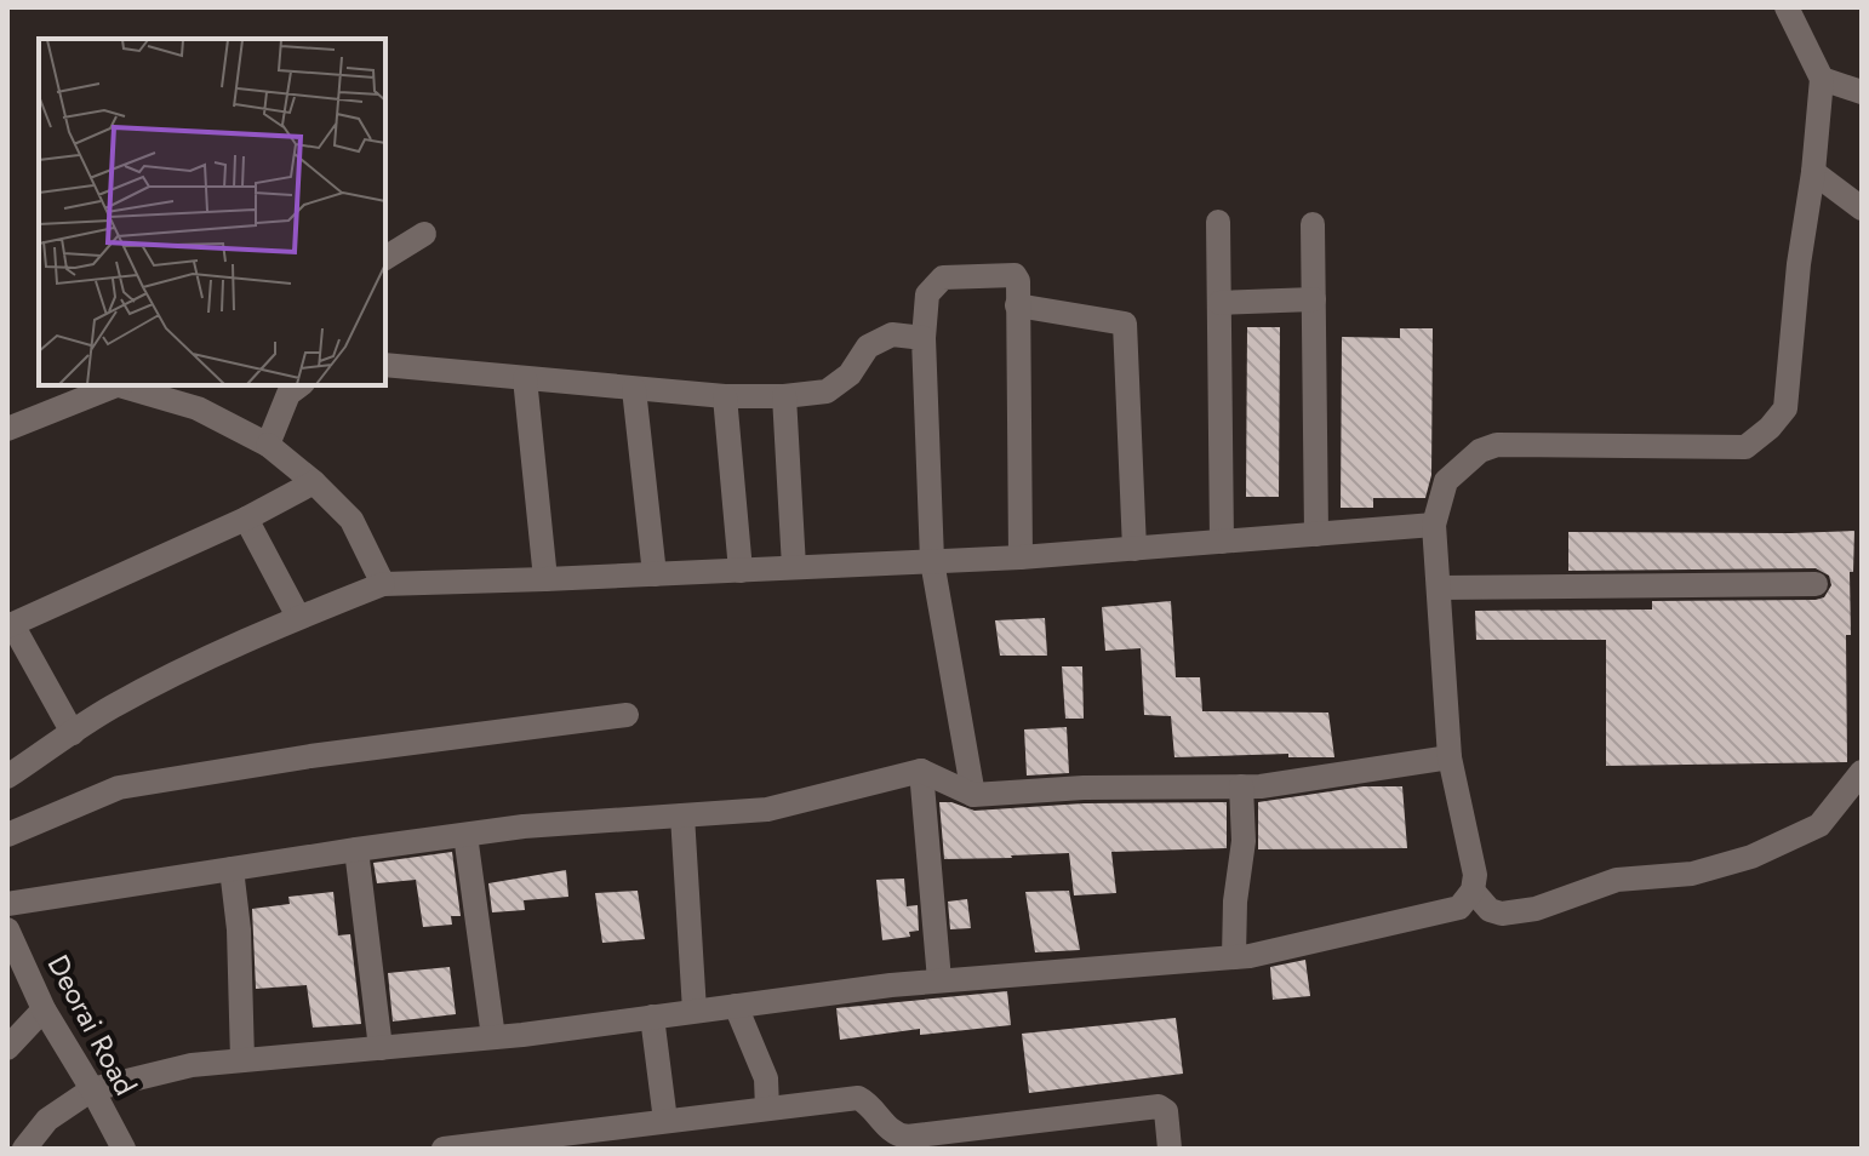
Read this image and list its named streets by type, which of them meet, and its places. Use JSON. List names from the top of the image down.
{
  "streets": {
    "street": ["Deorai Road"]
  }
}
